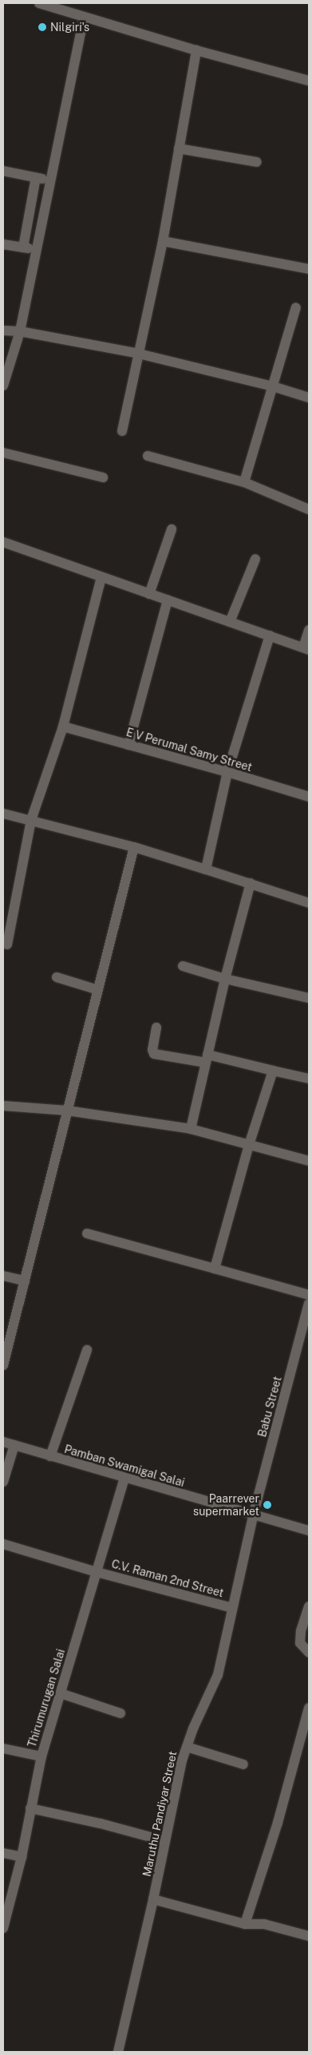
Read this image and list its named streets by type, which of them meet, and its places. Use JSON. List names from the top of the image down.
{
  "streets": {
    "street": [
      "E V Perumal Samy Street",
      "Babu Street",
      "Pamban Swamigal Salai",
      "C.V. Raman 2nd Street",
      "Thirumurugan Salai",
      "Maruthu Pandiyar Street"
    ]
  },
  "crossings": [
    ["Babu Street", "Pamban Swamigal Salai"],
    ["Babu Street", "Maruthu Pandiyar Street"],
    ["Pamban Swamigal Salai", "Thirumurugan Salai"],
    ["Pamban Swamigal Salai", "Maruthu Pandiyar Street"],
    ["C.V. Raman 2nd Street", "Thirumurugan Salai"],
    ["C.V. Raman 2nd Street", "Maruthu Pandiyar Street"]
  ],
  "places": ["Nilgiri's", "Paarrever supermarket"]
}
